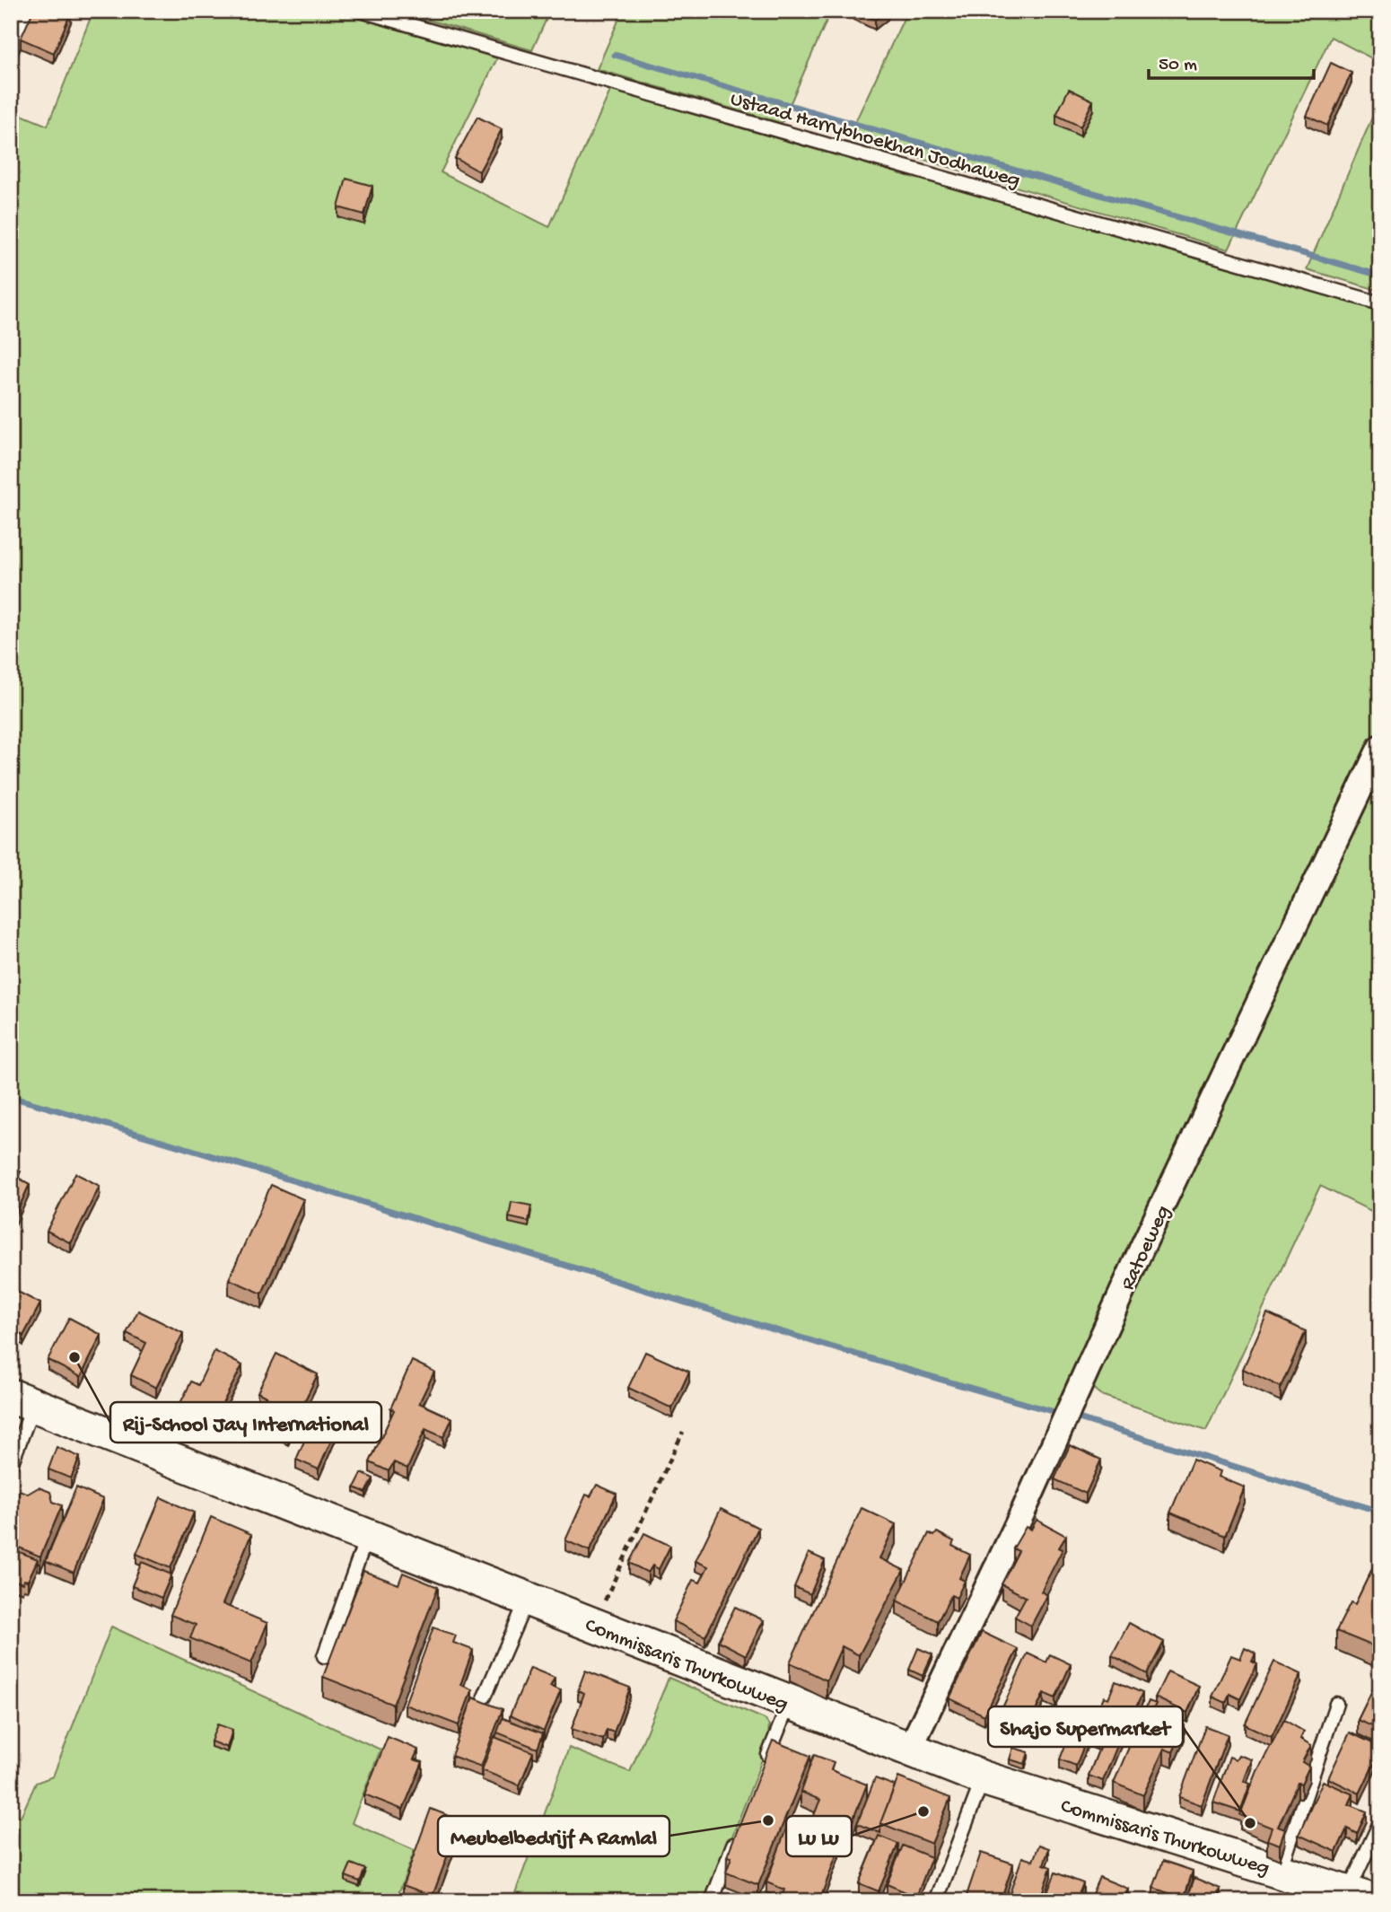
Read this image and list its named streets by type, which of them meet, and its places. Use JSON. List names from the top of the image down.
{
  "streets": {
    "main road": ["Commissaris Thurkowweg"],
    "street": ["Ratoeweg"],
    "lane": ["Ustaad Harrybhoekhan Jodhaweg"]
  },
  "crossings": [
    ["Ratoeweg", "Commissaris Thurkowweg"]
  ],
  "places": [
    "Rij-School Jay International",
    "Lu Lu",
    "Meubelbedrijf A Ramlal",
    "Shajo Supermarket"
  ],
  "scale_bar": "50 m"
}
